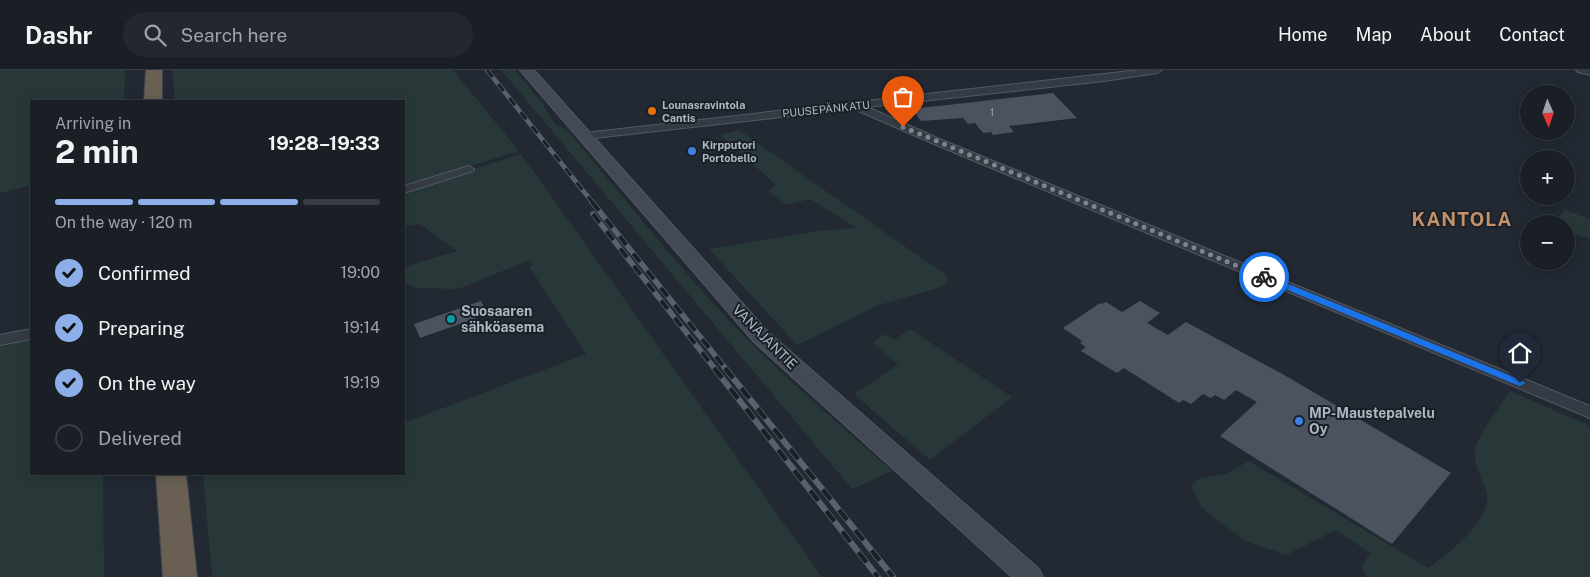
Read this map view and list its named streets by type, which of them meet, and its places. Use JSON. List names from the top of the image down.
{
  "streets": {
    "street": ["PUUSEPÄNKATU", "VANAJANTIE"]
  },
  "crossings": [
    ["PUUSEPÄNKATU", "VANAJANTIE"]
  ],
  "districts": ["KANTOLA"],
  "places": [
    "Lounasravintola Cantis",
    "Kirpputori Portobello",
    "Suosaaren sähköasema",
    "MP-Maustepalvelu Oy"
  ],
  "house_numbers": ["1"],
  "north": "bottom",
  "page": {
    "header": "Dashr",
    "search": "Search here",
    "nav": [
      "Home",
      "Map",
      "About",
      "Contact"
    ],
    "map_buttons": ["+", "−"],
    "heading": ["2 min", "Arriving in", "19:28–19:33"],
    "bar": "On the way · 120 m",
    "list": [
      ["Confirmed", "19:00"],
      ["Preparing", "19:14"],
      ["On the way", "19:19"],
      "Delivered"
    ]
  }
}
